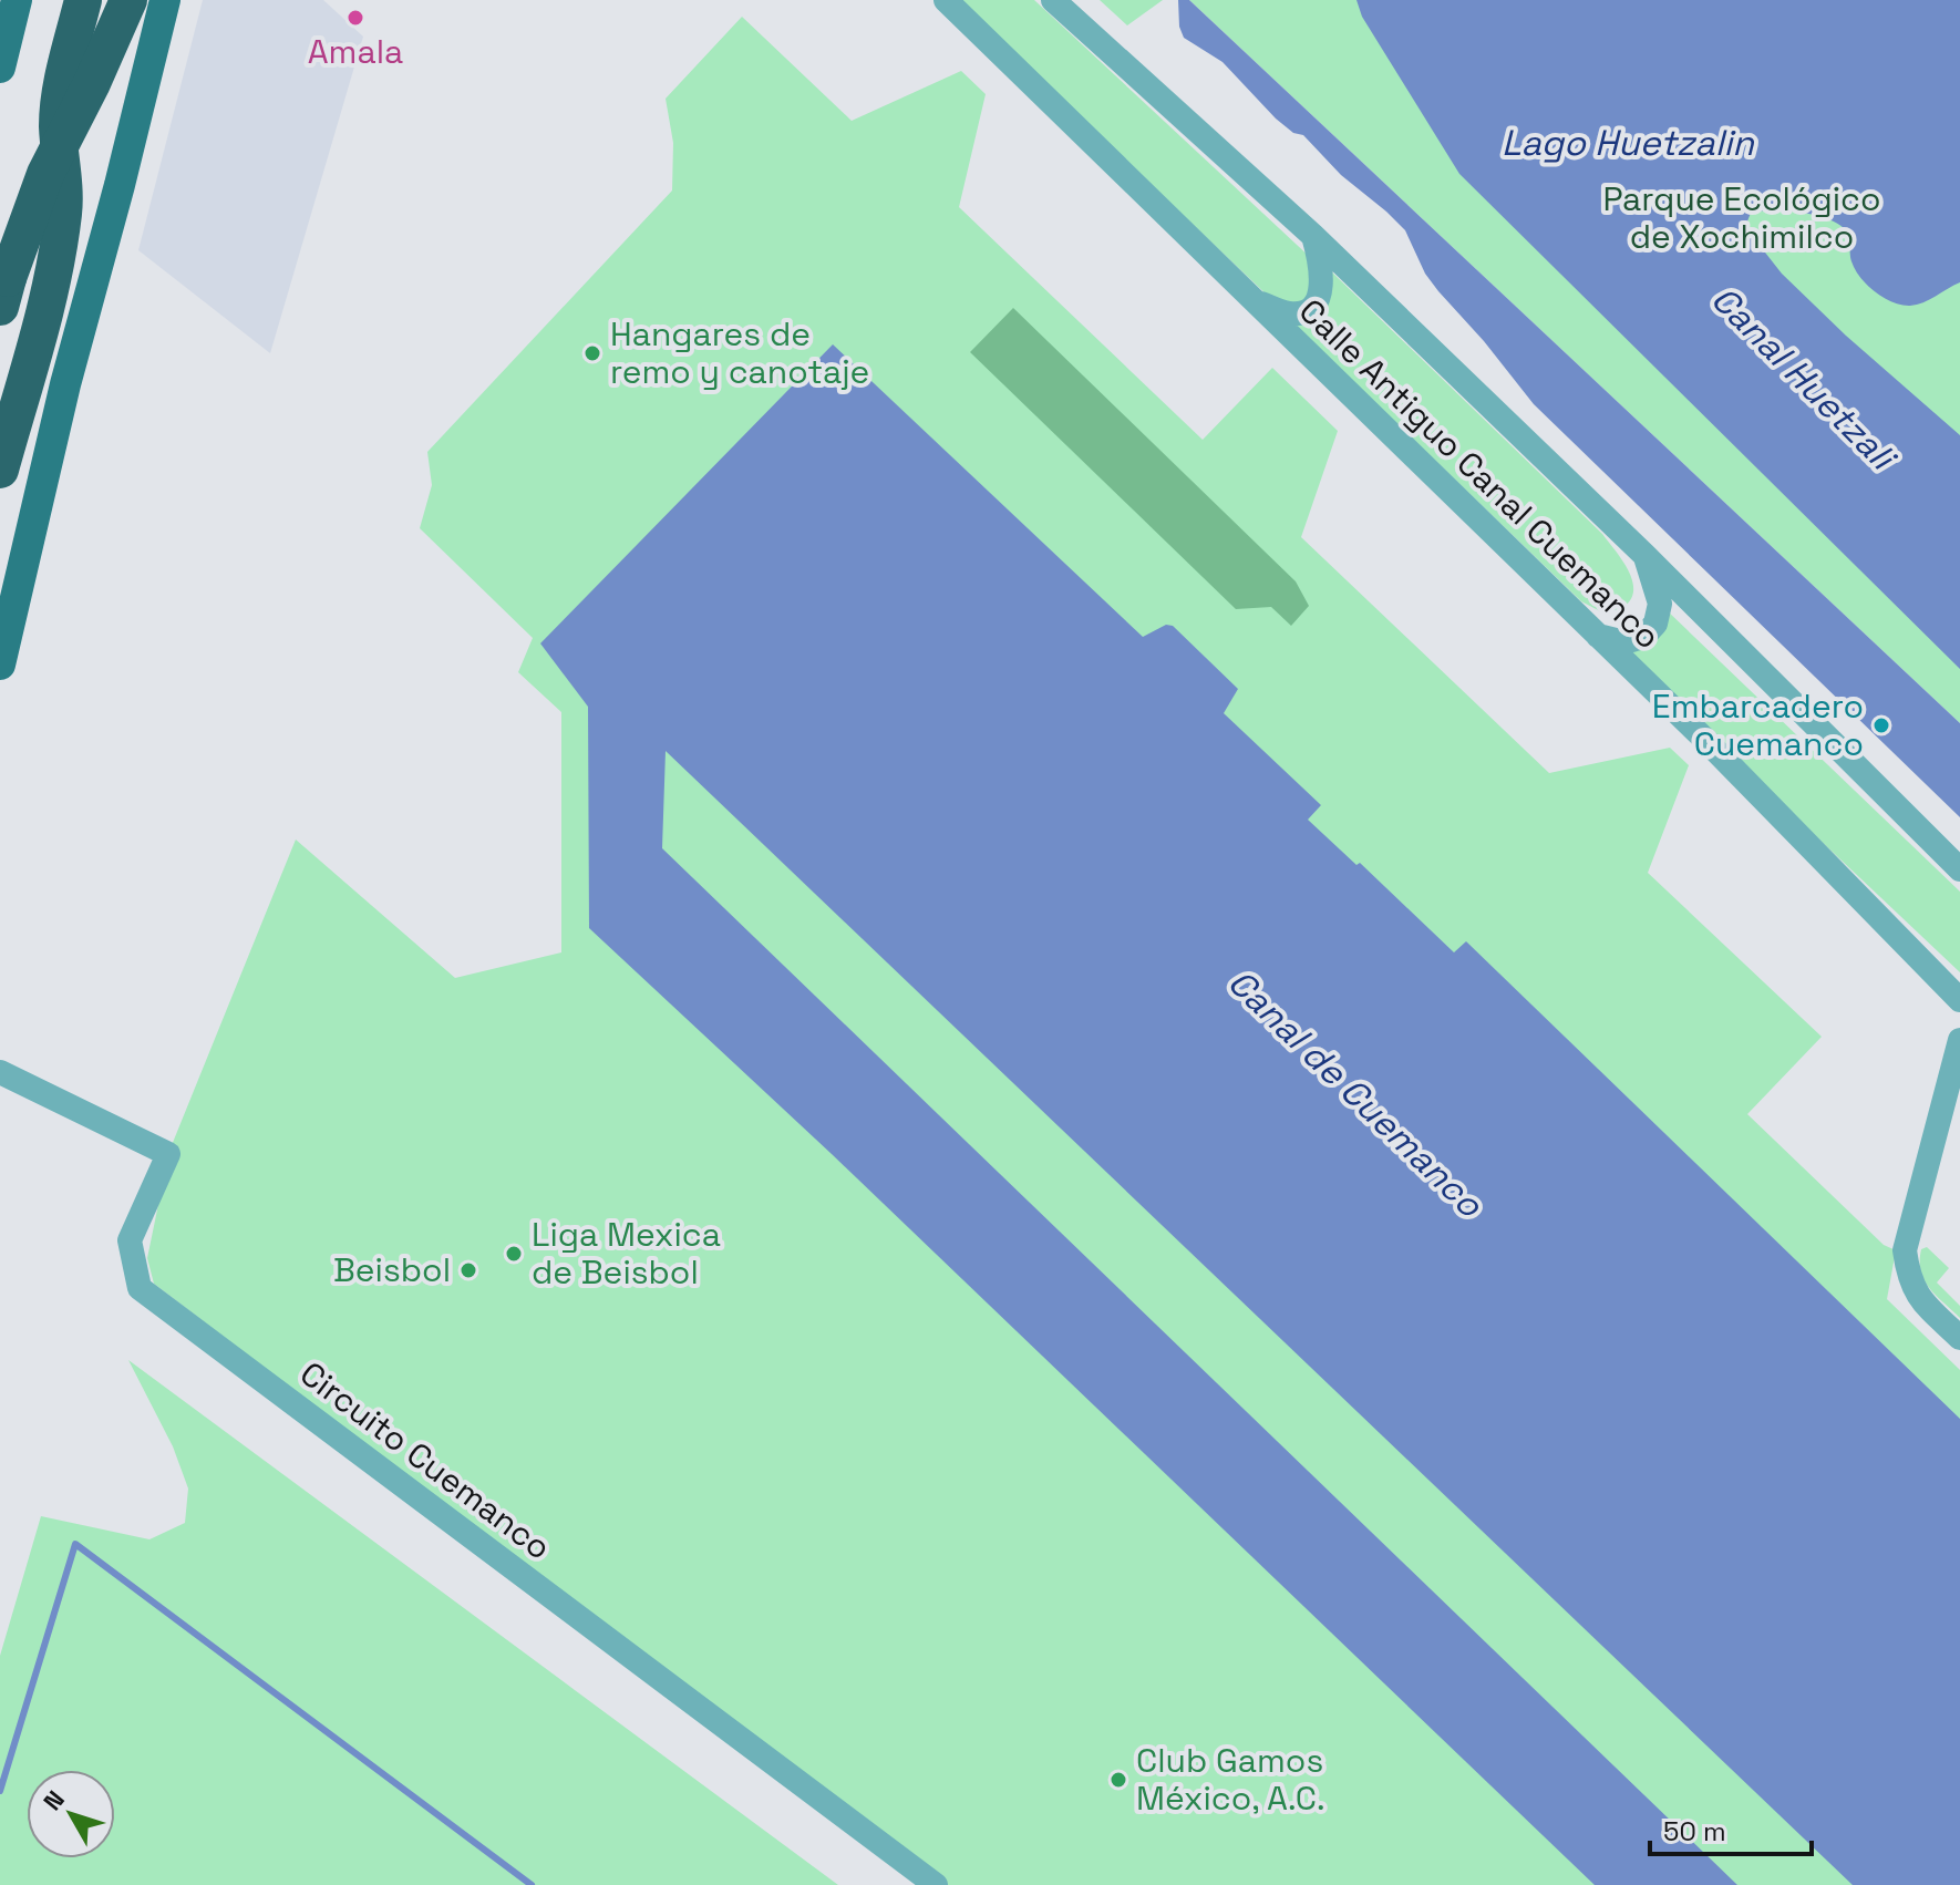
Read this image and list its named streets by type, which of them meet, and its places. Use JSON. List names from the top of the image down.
{
  "streets": {
    "street": ["Calle Antiguo Canal Cuemanco", "Circuito Cuemanco"]
  },
  "water": ["Lago Huetzalin", "Canal Huetzali", "Canal de Cuemanco"],
  "parks": ["Parque Ecológico de Xochimilco"],
  "places": [
    "Amala",
    "Hangares de remo y canotaje",
    "Embarcadero Cuemanco",
    "Liga Mexica de Beisbol",
    "Beisbol",
    "Club Gamos México, A.C."
  ],
  "scale_bar": "50 m",
  "north": "top left"
}
